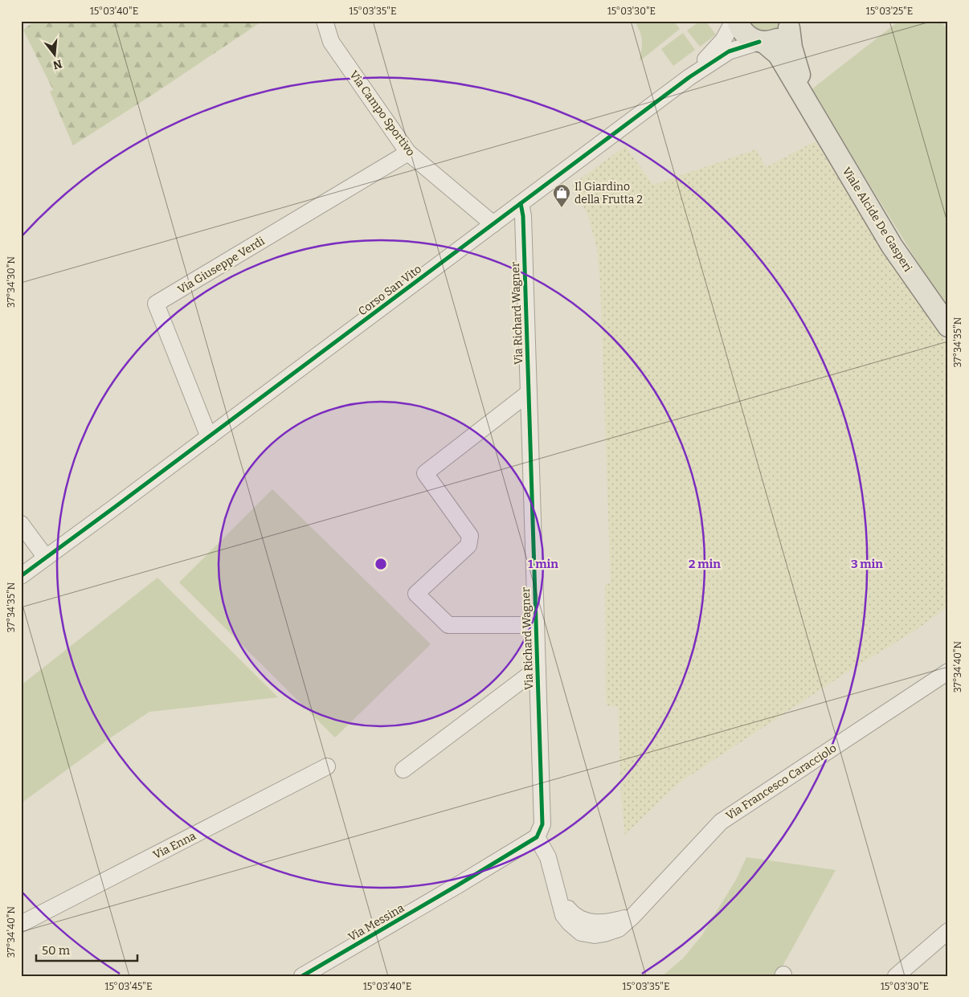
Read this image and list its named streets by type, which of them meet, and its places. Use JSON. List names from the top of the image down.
{
  "streets": {
    "main road": ["Viale Alcide De Gasperi"],
    "street": [
      "Via Campo Sportivo",
      "Via Giuseppe Verdi",
      "Corso San Vito",
      "Via Richard Wagner",
      "Via Francesco Caracciolo",
      "Via Enna",
      "Via Messina"
    ]
  },
  "crossings": [
    ["Via Campo Sportivo", "Via Giuseppe Verdi"],
    ["Via Campo Sportivo", "Corso San Vito"],
    ["Via Giuseppe Verdi", "Corso San Vito"],
    ["Corso San Vito", "Via Richard Wagner"],
    ["Via Richard Wagner", "Via Francesco Caracciolo"],
    ["Via Richard Wagner", "Via Messina"],
    ["Via Francesco Caracciolo", "Via Messina"]
  ],
  "places": {
    "shop": ["Il Giardino della Frutta 2"]
  },
  "scale_bar": "50 m",
  "north": "bottom",
  "coordinates": [
    "15°03'40\"E",
    "15°03'35\"E",
    "15°03'30\"E",
    "15°03'25\"E",
    "37°34'30\"N",
    "37°34'35\"N",
    "37°34'40\"N",
    "15°03'45\"E"
  ],
  "rings": ["1 min", "2 min", "3 min"]
}
